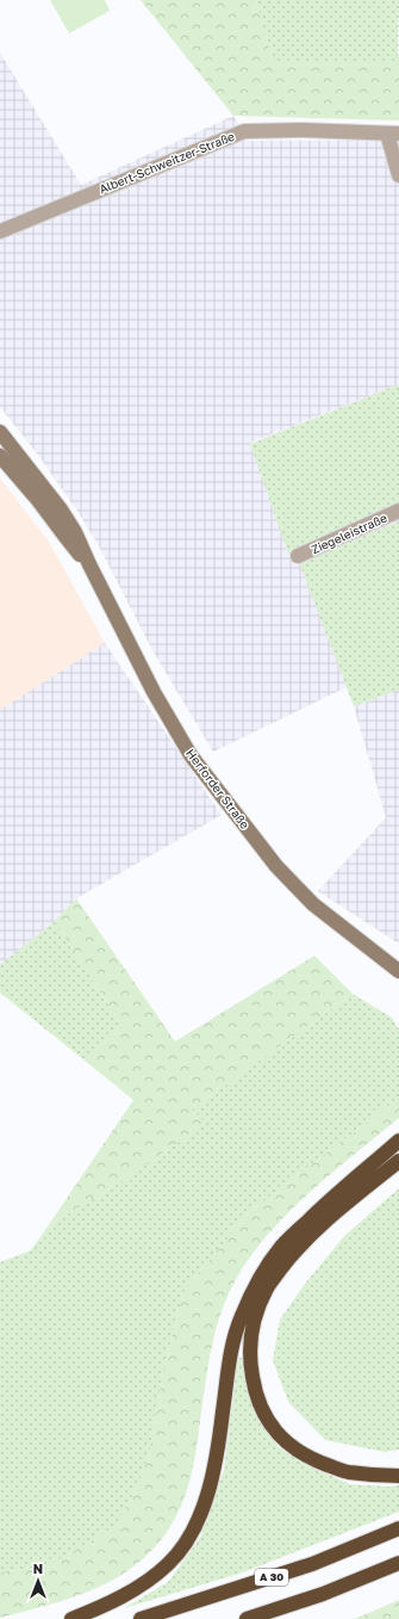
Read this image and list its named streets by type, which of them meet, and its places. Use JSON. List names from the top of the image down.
{
  "streets": {
    "highway": ["A 30"],
    "main road": ["Herforder Straße"],
    "street": ["Albert-Schweitzer-Straße", "Ziegeleistraße"]
  },
  "north": "top"
}
